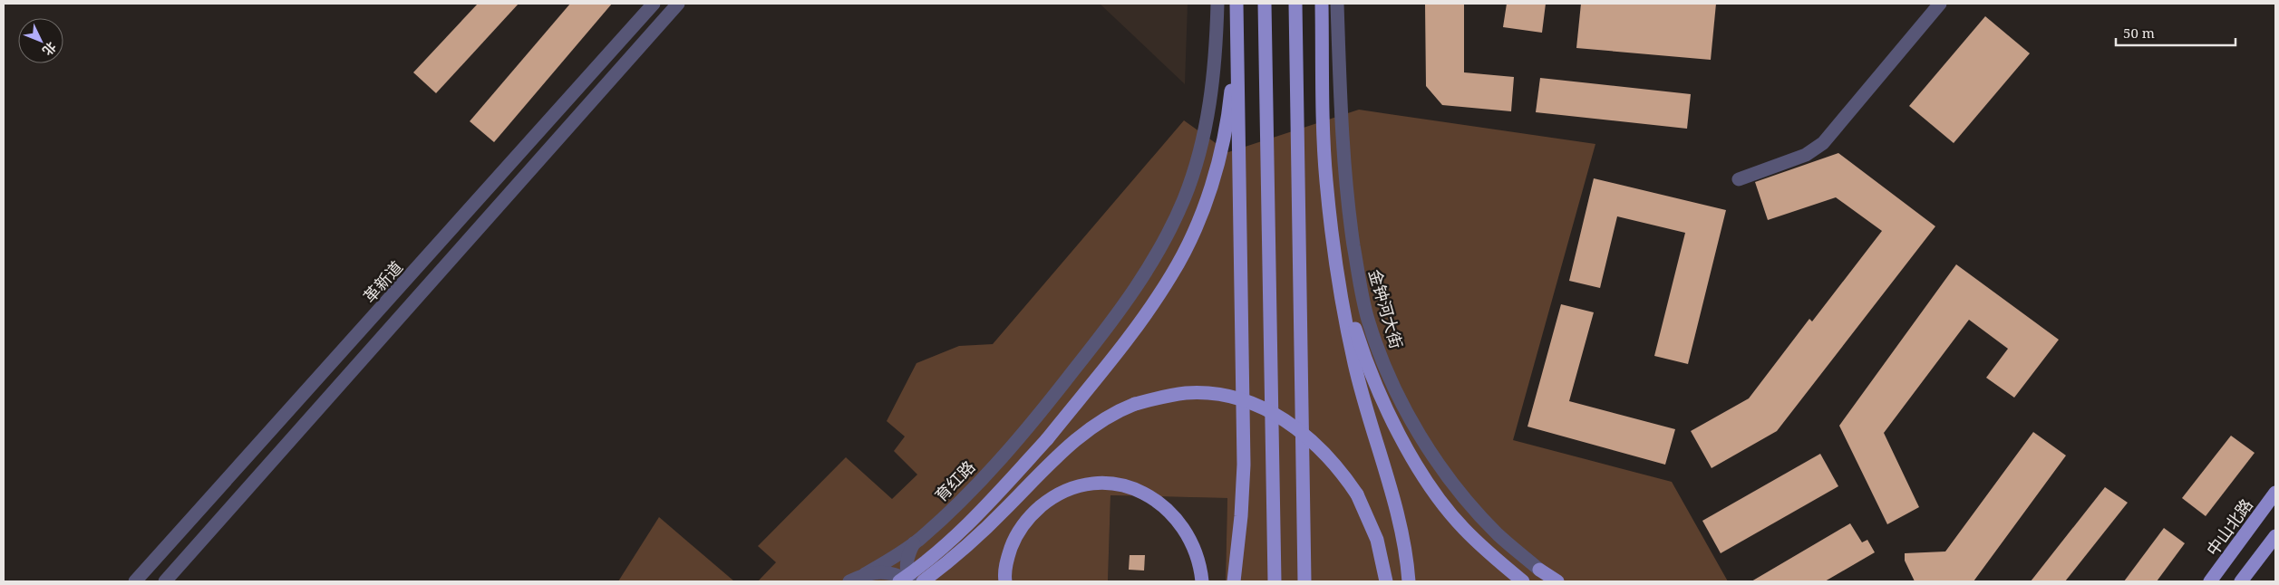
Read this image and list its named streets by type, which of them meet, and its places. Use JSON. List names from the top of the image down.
{
  "streets": {
    "main road": ["中山北路"],
    "street": ["革新道", "金钟河大街", "育红路"]
  },
  "scale_bar": "50 m",
  "north": "bottom right"
}
